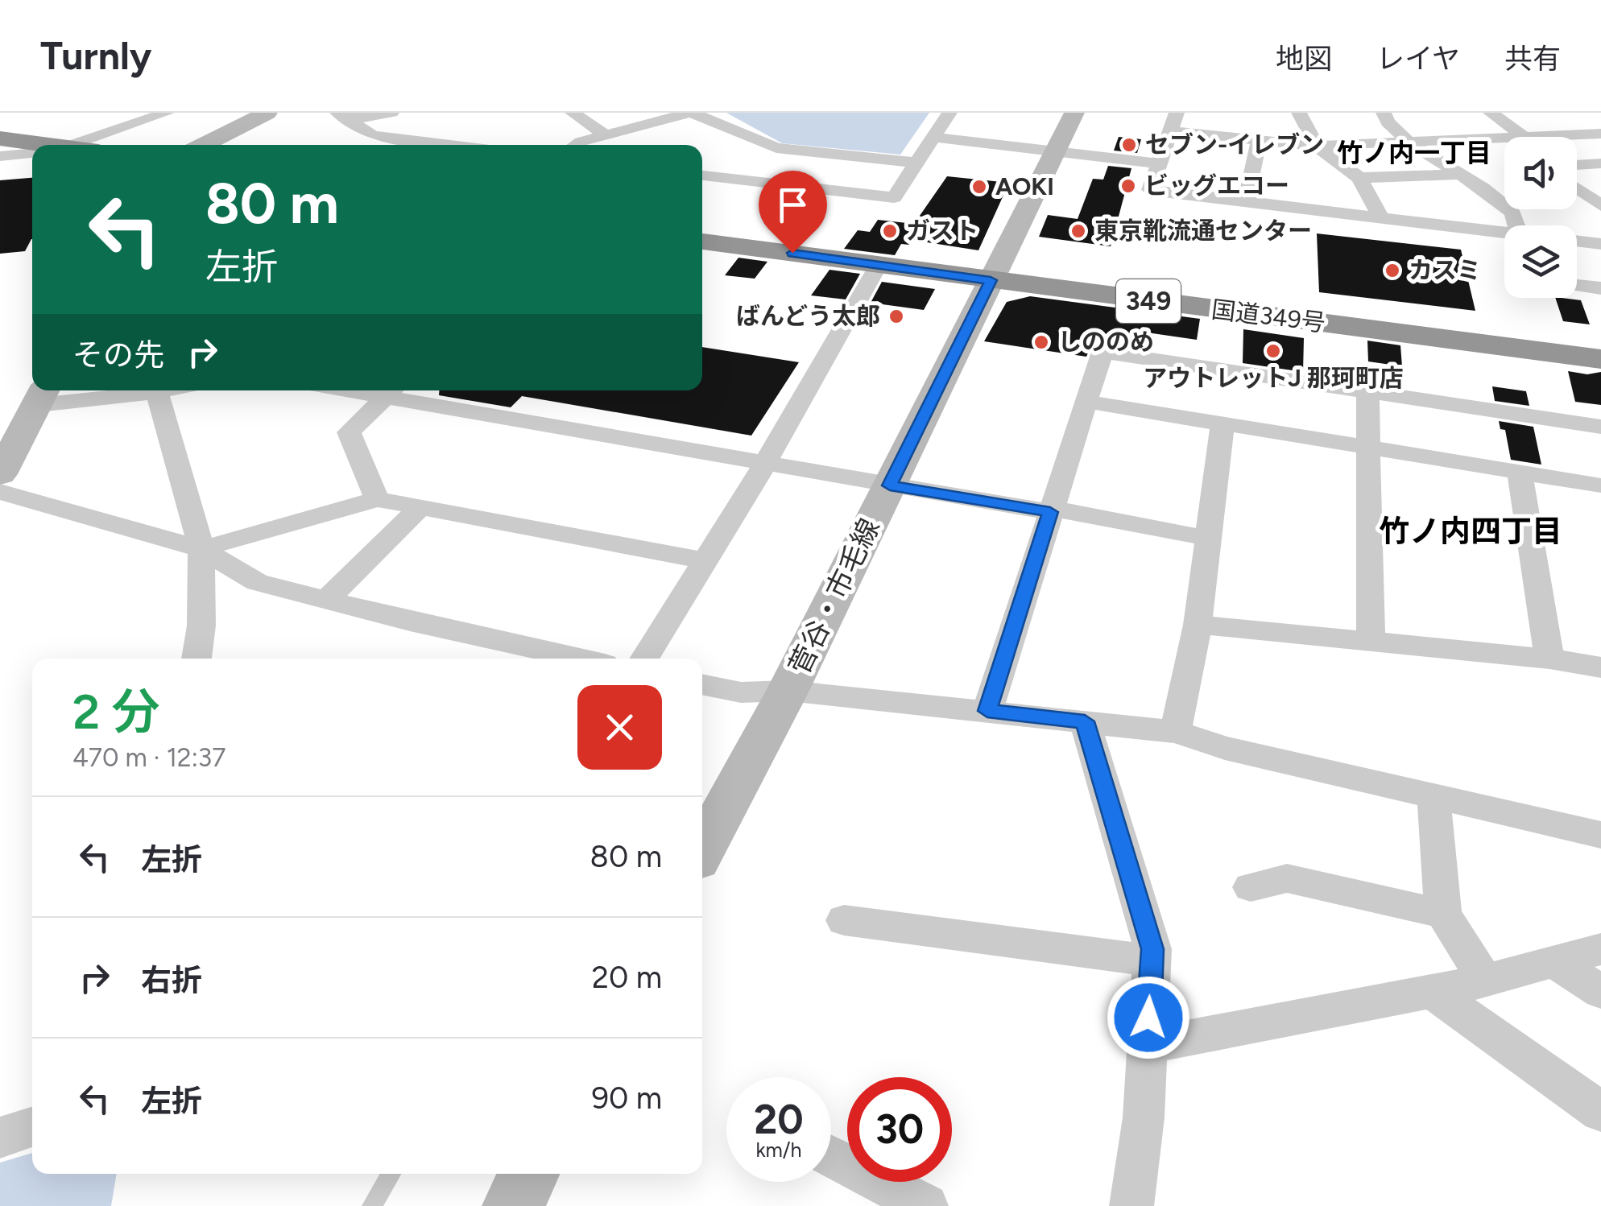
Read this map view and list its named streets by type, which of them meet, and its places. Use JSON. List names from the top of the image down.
{
  "streets": {
    "highway": ["349", "国道349号"],
    "street": ["菅谷・市毛線"]
  },
  "crossings": [
    ["国道349号", "菅谷・市毛線"]
  ],
  "districts": ["竹ノ内一丁目", "竹ノ内四丁目"],
  "places": [
    "セブン-イレブン",
    "ビッグエコー",
    "AOKI",
    "ガスト",
    "東京靴流通センター",
    "カスミ",
    "ばんどう太郎",
    "しののめ",
    "アウトレットJ 那珂町店"
  ],
  "page": {
    "header": "Turnly",
    "nav": ["地図", "レイヤ", "共有"],
    "turn": ["80 m", "左折"],
    "then": "その先",
    "heading": ["2 分", "470 m · 12:37"],
    "list": [
      {
        "name": "左折",
        "value": "80 m"
      },
      {
        "name": "右折",
        "value": "20 m"
      },
      {
        "name": "左折",
        "value": "90 m"
      }
    ],
    "speed": "20 km/h",
    "limit": "30"
  }
}
